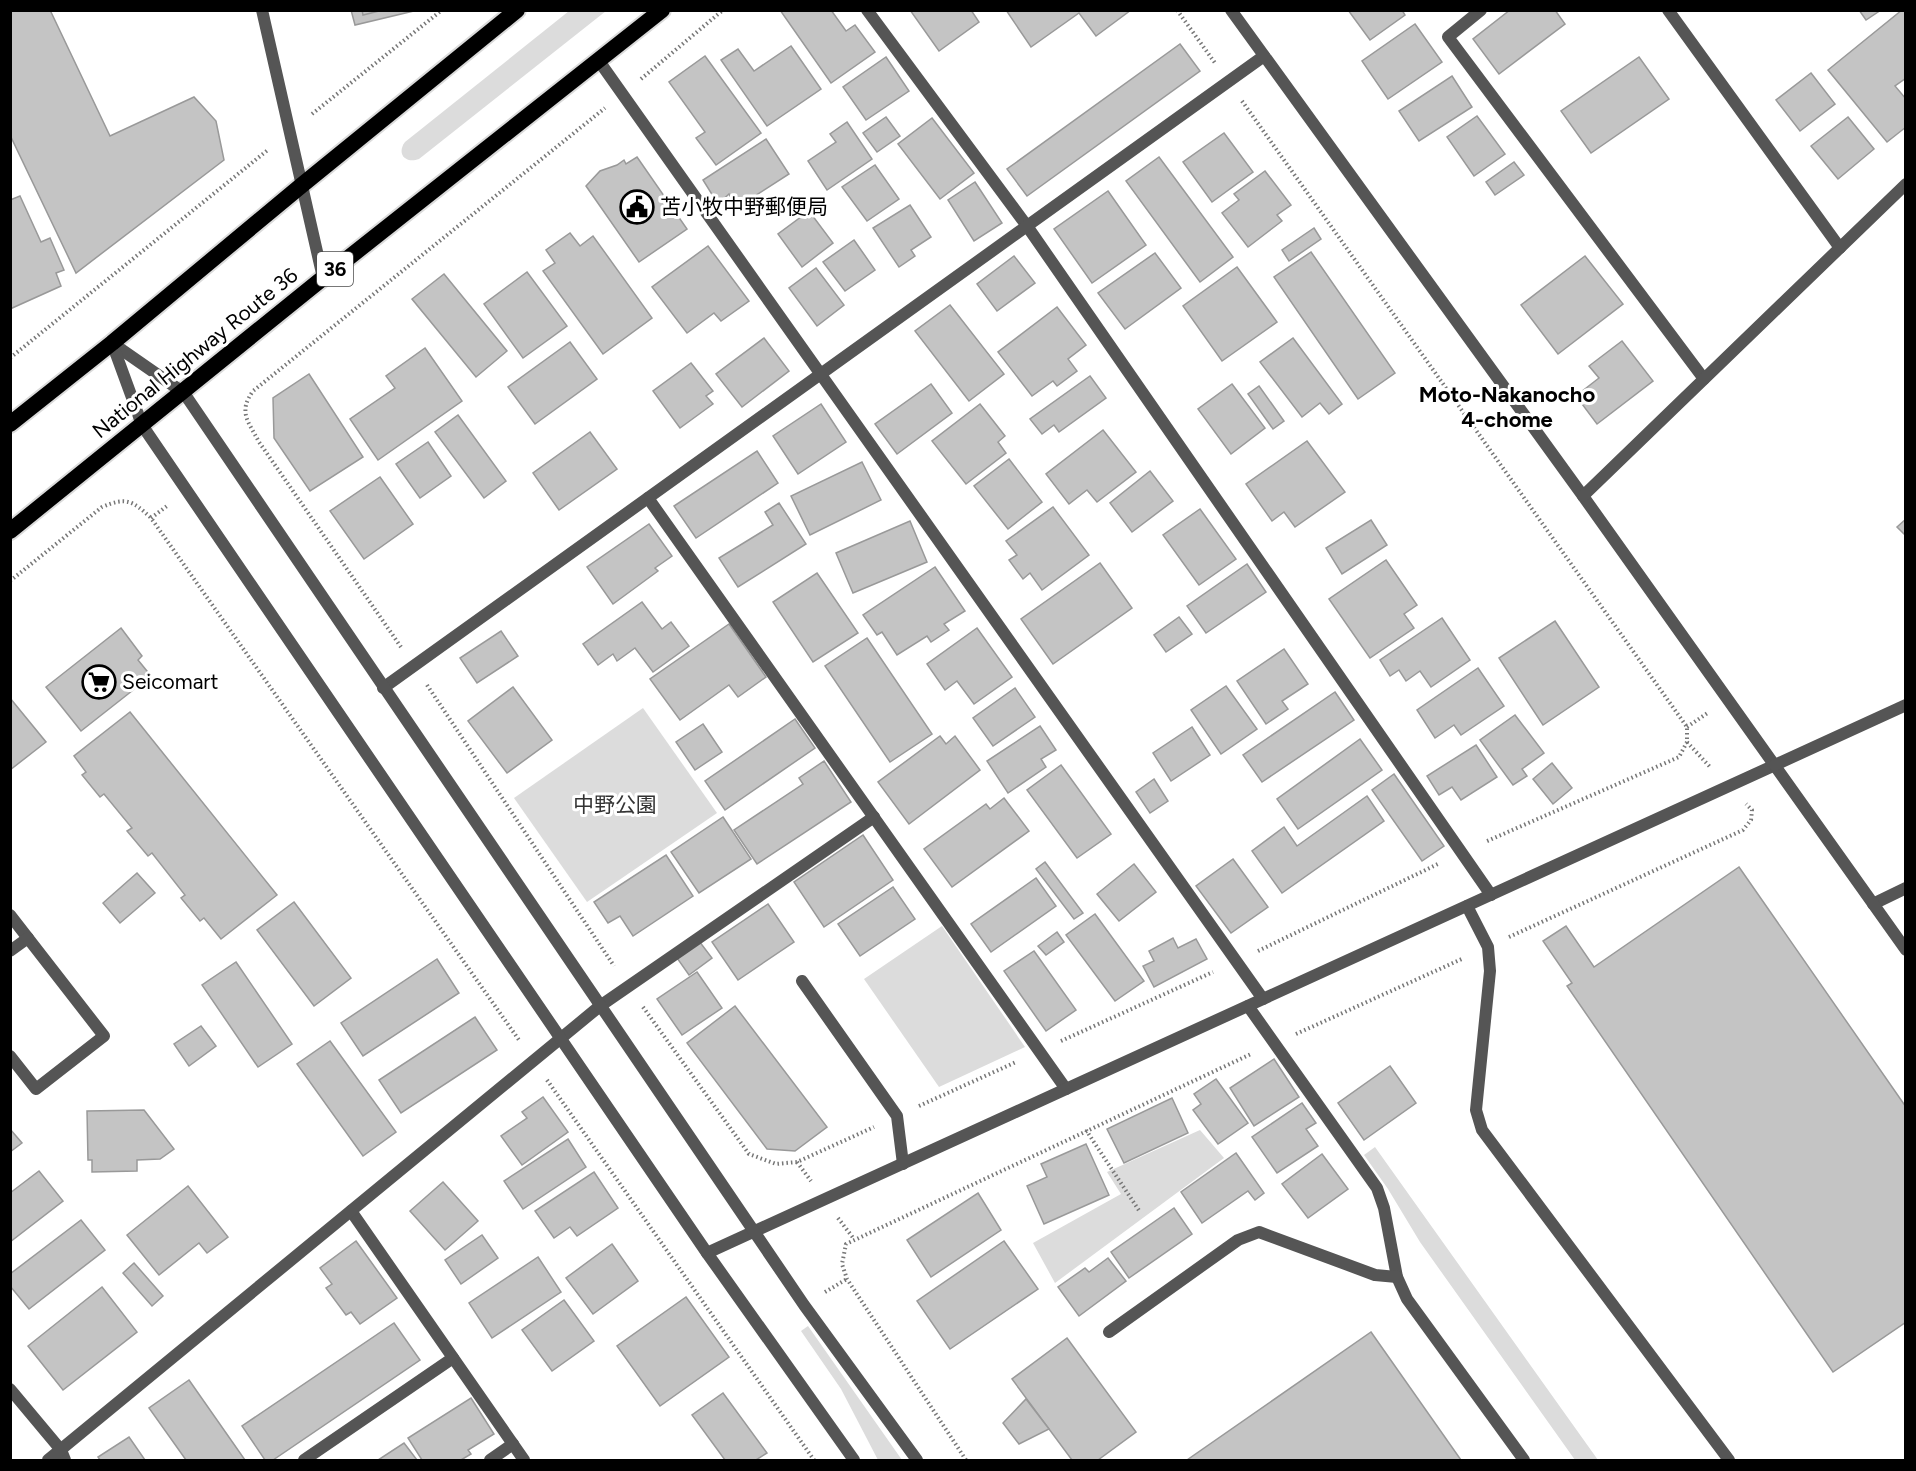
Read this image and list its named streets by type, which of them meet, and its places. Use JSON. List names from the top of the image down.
{
  "streets": {
    "highway": ["36", "National Highway Route 36"]
  },
  "districts": ["Moto-Nakanocho 4-chome"],
  "parks": ["中野公園"],
  "places": {
    "public building": ["苫小牧中野郵便局"],
    "supermarket": ["Seicomart"]
  }
}
